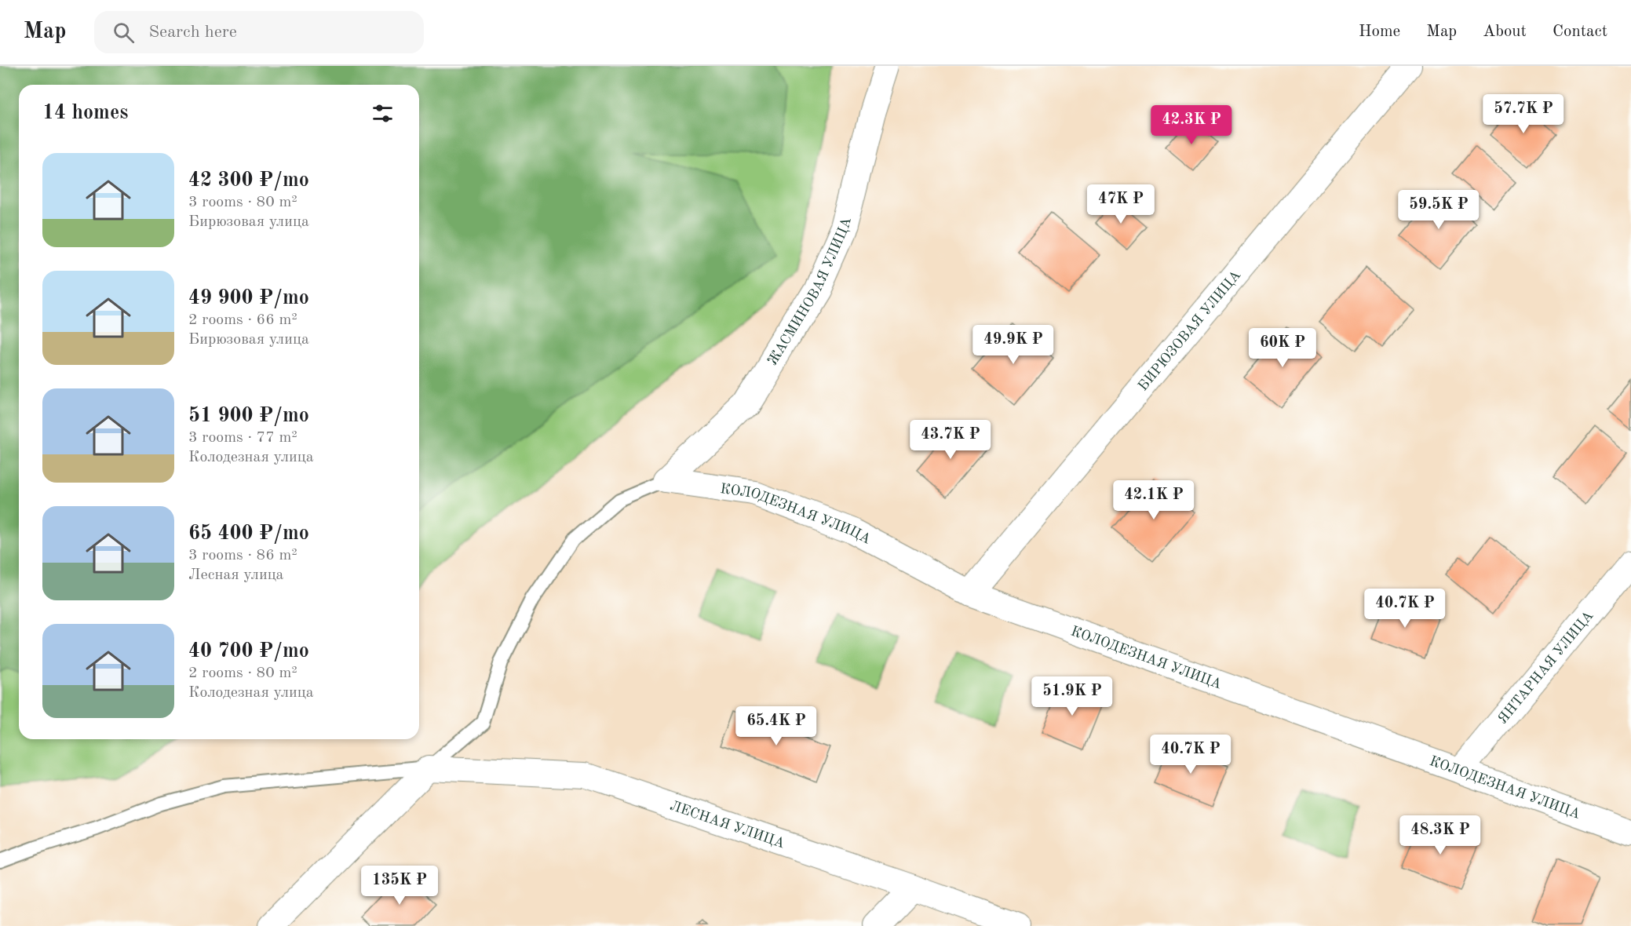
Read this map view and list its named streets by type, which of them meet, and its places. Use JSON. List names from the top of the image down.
{
  "streets": {
    "street": [
      "ЖАСМИНОВАЯ УЛИЦА",
      "БИРЮЗОВАЯ УЛИЦА",
      "КОЛОДЕЗНАЯ УЛИЦА",
      "ЯНТАРНАЯ УЛИЦА",
      "ЛЕСНАЯ УЛИЦА"
    ]
  },
  "crossings": [
    ["ЖАСМИНОВАЯ УЛИЦА", "КОЛОДЕЗНАЯ УЛИЦА"],
    ["БИРЮЗОВАЯ УЛИЦА", "КОЛОДЕЗНАЯ УЛИЦА"],
    ["КОЛОДЕЗНАЯ УЛИЦА", "ЯНТАРНАЯ УЛИЦА"]
  ],
  "page": {
    "header": "Map",
    "search": "Search here",
    "nav": [
      "Home",
      "Map",
      "About",
      "Contact"
    ],
    "heading": "14 homes",
    "price": [
      "57.7K ₽",
      "42.3K ₽",
      "47K ₽",
      "59.5K ₽",
      "49.9K ₽",
      "60K ₽",
      "43.7K ₽",
      "42.1K ₽",
      "40.7K ₽",
      "51.9K ₽",
      "65.4K ₽",
      "40.7K ₽",
      "48.3K ₽",
      "135K ₽"
    ],
    "list": [
      {
        "name": "42 300 ₽/mo",
        "note": "3 rooms · 80 m² · Бирюзовая улица"
      },
      {
        "name": "49 900 ₽/mo",
        "note": "2 rooms · 66 m² · Бирюзовая улица"
      },
      {
        "name": "51 900 ₽/mo",
        "note": "3 rooms · 77 m² · Колодезная улица"
      },
      {
        "name": "65 400 ₽/mo",
        "note": "3 rooms · 86 m² · Лесная улица"
      },
      {
        "name": "40 700 ₽/mo",
        "note": "2 rooms · 80 m² · Колодезная улица"
      }
    ]
  }
}
